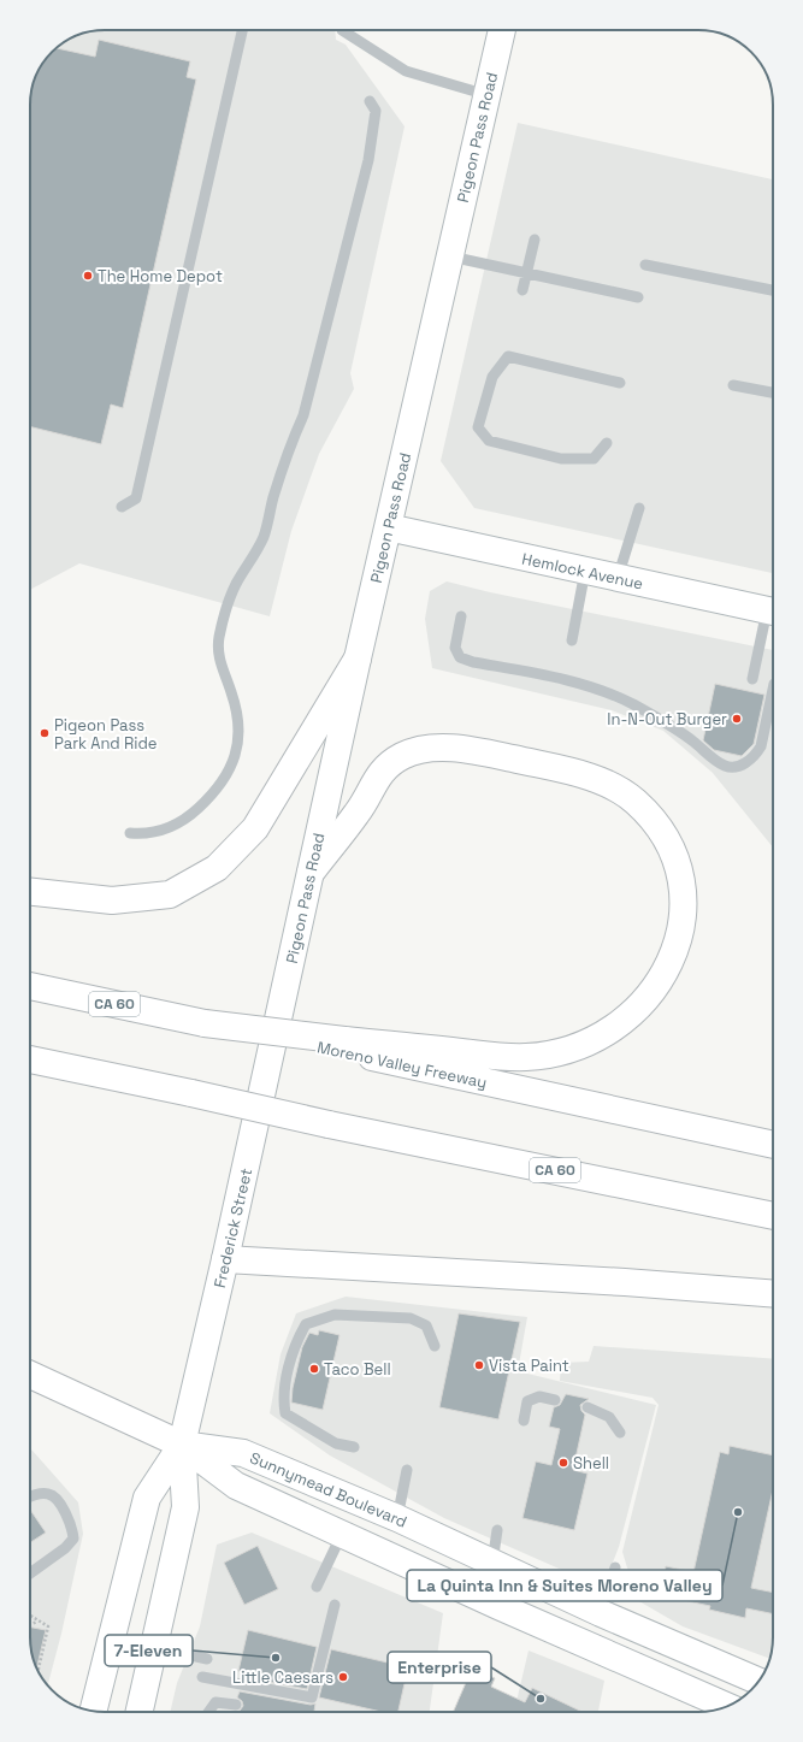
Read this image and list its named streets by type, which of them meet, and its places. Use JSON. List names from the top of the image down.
{
  "streets": {
    "main road": [
      "Pigeon Pass Road",
      "Hemlock Avenue",
      "CA 60",
      "Moreno Valley Freeway",
      "Frederick Street",
      "Sunnymead Boulevard"
    ]
  },
  "crossings": [
    ["Pigeon Pass Road", "Hemlock Avenue"],
    ["Pigeon Pass Road", "Frederick Street"],
    ["Frederick Street", "Sunnymead Boulevard"]
  ],
  "places": [
    "The Home Depot",
    "In-N-Out Burger",
    "Pigeon Pass Park And Ride",
    "Vista Paint",
    "Taco Bell",
    "Shell",
    "La Quinta Inn & Suites Moreno Valley",
    "7-Eleven",
    "Little Caesars",
    "Enterprise"
  ]
}
